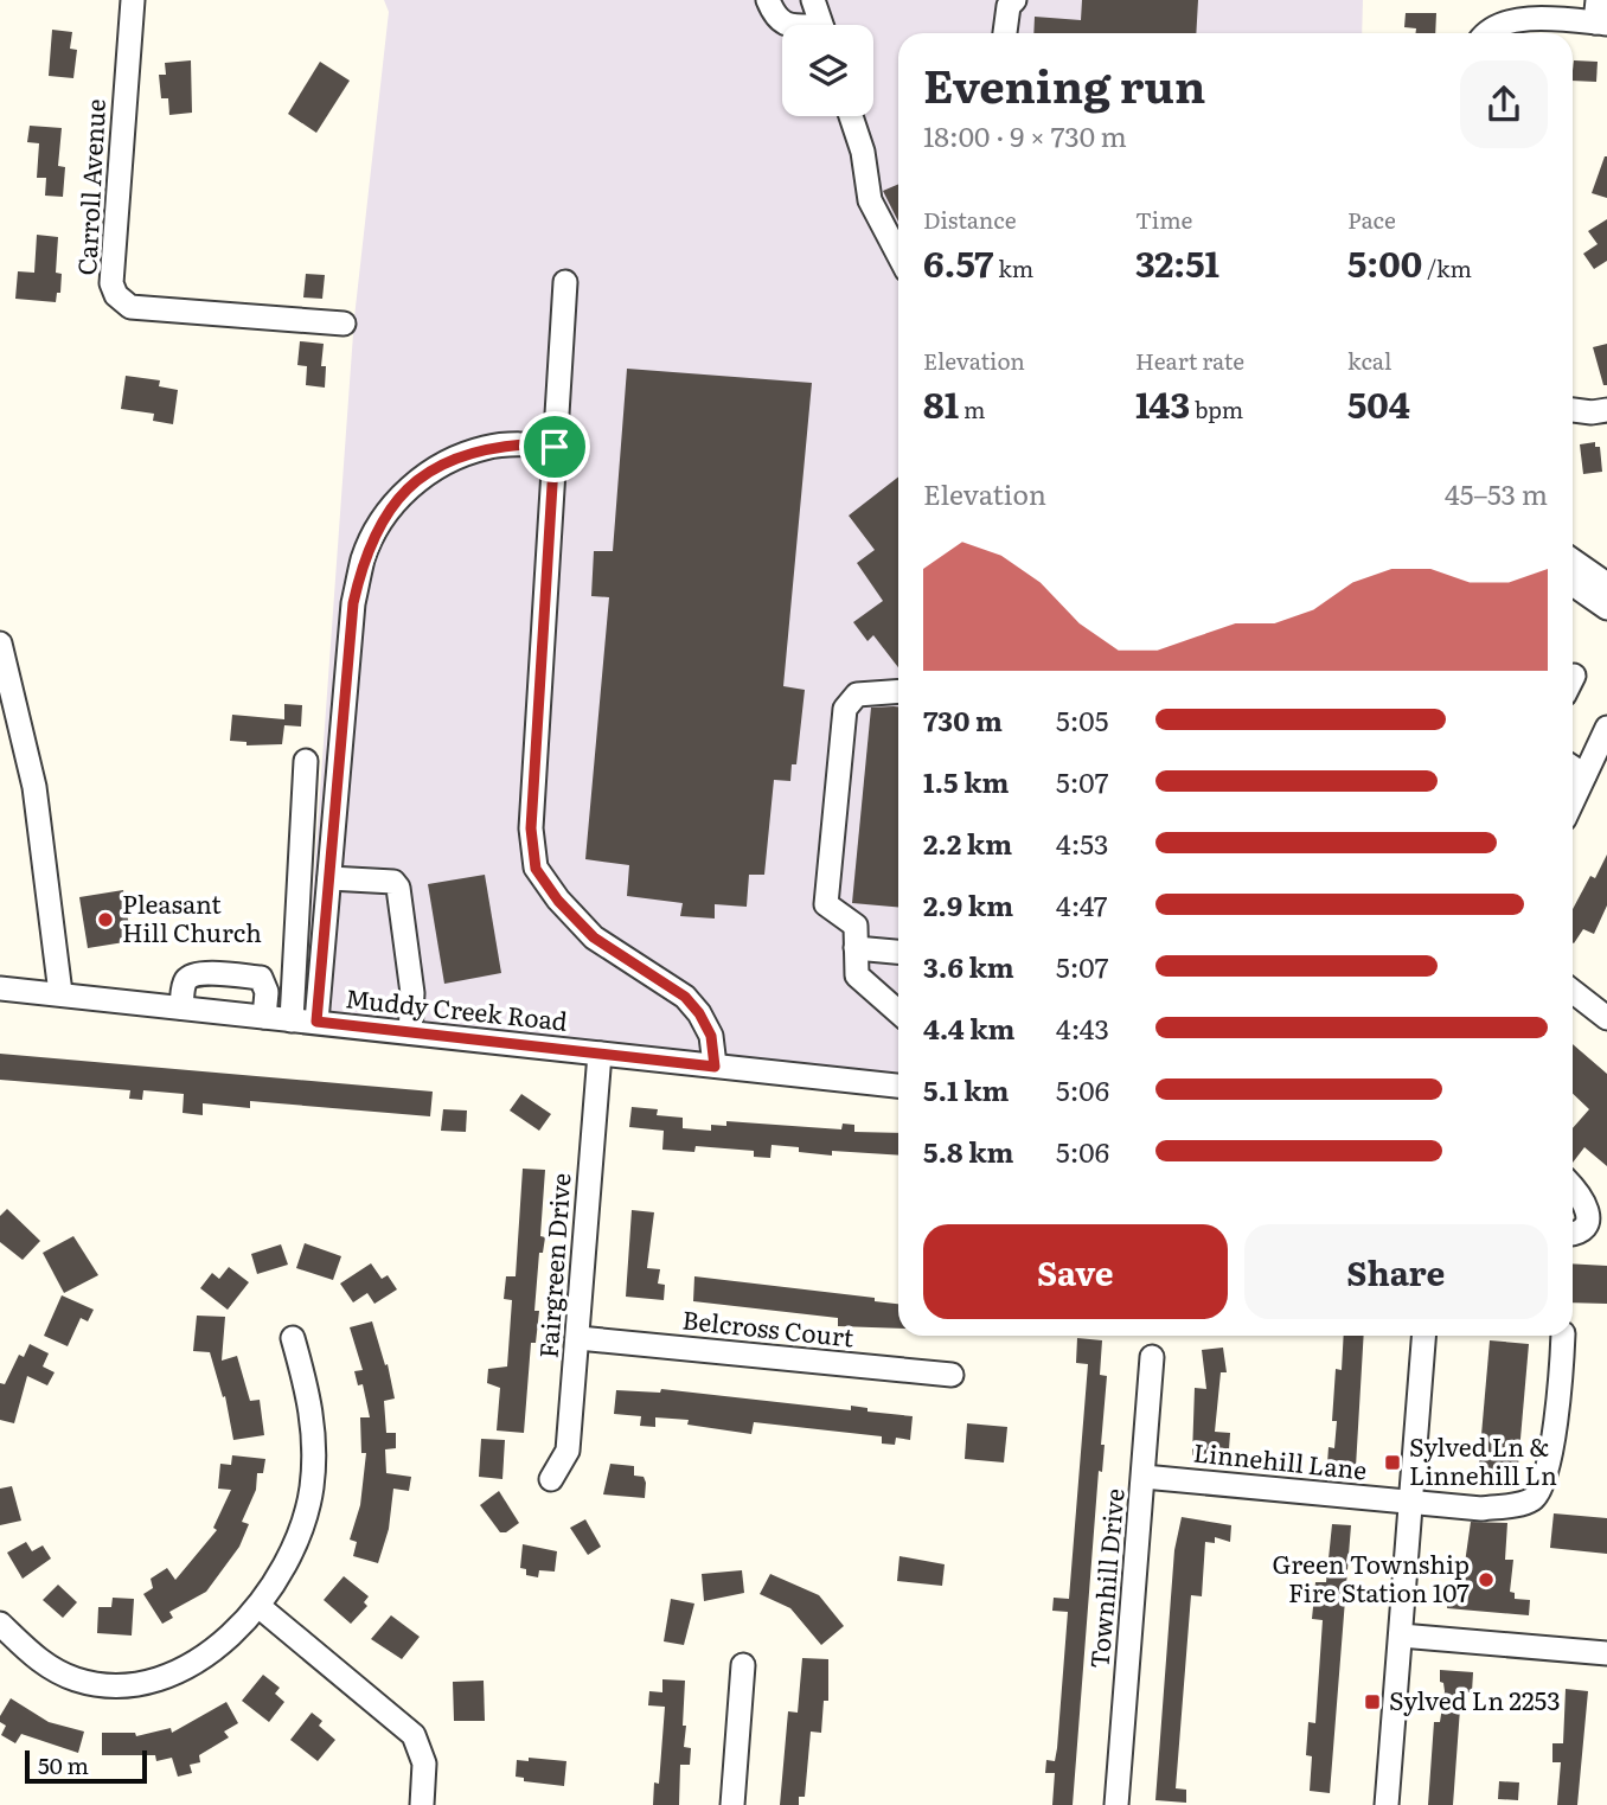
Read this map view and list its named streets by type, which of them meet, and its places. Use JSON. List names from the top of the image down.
{
  "streets": {
    "street": [
      "Carroll Avenue",
      "Muddy Creek Road",
      "Fairgreen Drive",
      "Belcross Court",
      "Linnehill Lane",
      "Townhill Drive"
    ]
  },
  "crossings": [
    ["Muddy Creek Road", "Fairgreen Drive"],
    ["Fairgreen Drive", "Belcross Court"],
    ["Linnehill Lane", "Townhill Drive"]
  ],
  "places": {
    "other": ["Pleasant Hill Church", "Green Township Fire Station 107"],
    "transit": ["Sylved Ln & Linnehill Ln", "Sylved Ln 2253"]
  },
  "scale_bar": "50 m",
  "page": {
    "heading": ["Evening run", "18:00 · 9 × 730 m"],
    "stats": [
      ["Distance", "6.57 km"],
      ["Time", "32:51"],
      ["Pace", "5:00 /km"],
      ["Elevation", "81 m"],
      ["Heart rate", "143 bpm"],
      ["kcal", "504"]
    ],
    "chart": ["Elevation", "45–53 m"],
    "list": [
      {
        "name": "730 m",
        "note": "5:05"
      },
      {
        "name": "1.5 km",
        "note": "5:07"
      },
      {
        "name": "2.2 km",
        "note": "4:53"
      },
      {
        "name": "2.9 km",
        "note": "4:47"
      },
      {
        "name": "3.6 km",
        "note": "5:07"
      },
      {
        "name": "4.4 km",
        "note": "4:43"
      },
      {
        "name": "5.1 km",
        "note": "5:06"
      },
      {
        "name": "5.8 km",
        "note": "5:06"
      }
    ],
    "buttons": ["Save", "Share"],
    "scale": "50 m"
  }
}
